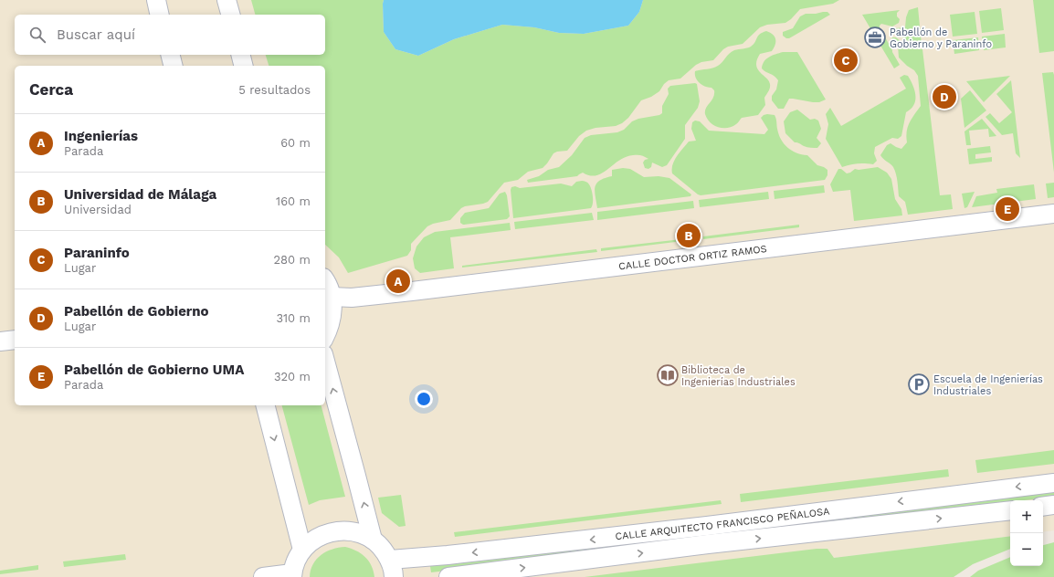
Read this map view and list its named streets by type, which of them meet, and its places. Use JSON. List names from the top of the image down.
{
  "streets": {
    "street": ["CALLE DOCTOR ORTIZ RAMOS", "CALLE ARQUITECTO FRANCISCO PEÑALOSA"]
  },
  "places": {
    "office": ["Pabellón de Gobierno y Paraninfo"],
    "library": ["Biblioteca de Ingenierías Industriales"],
    "parking": ["Escuela de Ingenierías Industriales"]
  },
  "page": {
    "search": "Buscar aquí",
    "pins": [
      "C",
      "D",
      "E",
      "B",
      "A"
    ],
    "heading": ["Cerca", "5 resultados"],
    "list": [
      {
        "mark": "A",
        "name": "Ingenierías",
        "note": "Parada",
        "value": "60 m"
      },
      {
        "mark": "B",
        "name": "Universidad de Málaga",
        "note": "Universidad",
        "value": "160 m"
      },
      {
        "mark": "C",
        "name": "Paraninfo",
        "note": "Lugar",
        "value": "280 m"
      },
      {
        "mark": "D",
        "name": "Pabellón de Gobierno",
        "note": "Lugar",
        "value": "310 m"
      },
      {
        "mark": "E",
        "name": "Pabellón de Gobierno UMA",
        "note": "Parada",
        "value": "320 m"
      }
    ],
    "map_buttons": ["+", "−"]
  }
}
